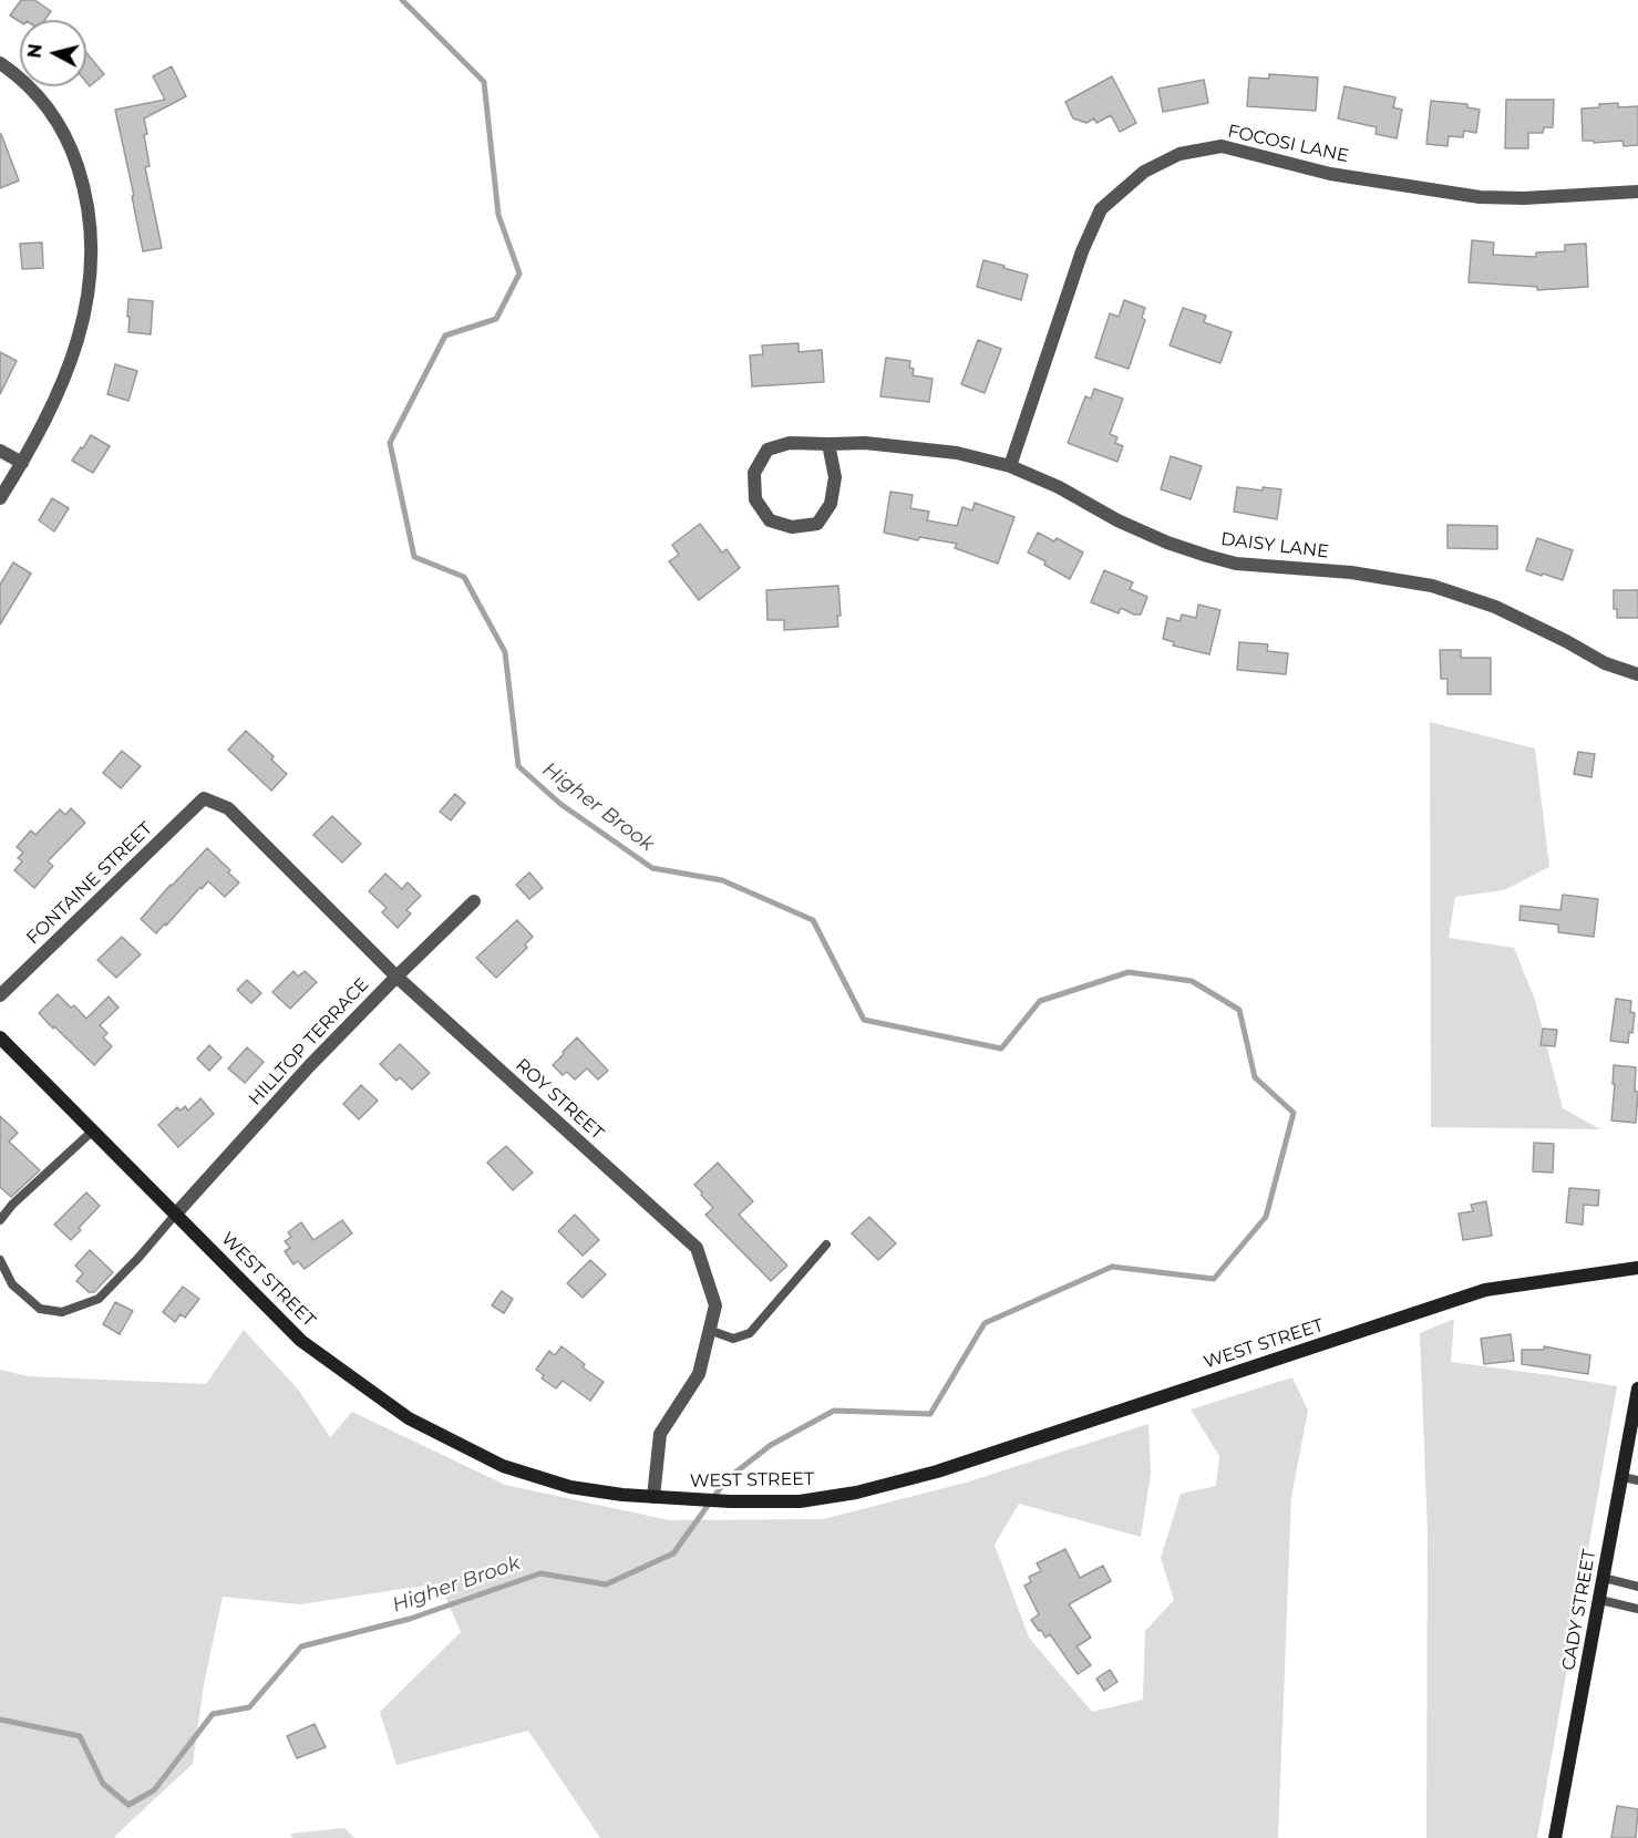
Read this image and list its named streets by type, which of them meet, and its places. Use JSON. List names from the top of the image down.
{
  "streets": {
    "main road": ["WEST STREET", "CADY STREET"],
    "street": [
      "FOCOSI LANE",
      "DAISY LANE",
      "FONTAINE STREET",
      "HILLTOP TERRACE",
      "ROY STREET"
    ]
  },
  "crossings": [
    ["FOCOSI LANE", "DAISY LANE"],
    ["FONTAINE STREET", "ROY STREET"],
    ["HILLTOP TERRACE", "ROY STREET"],
    ["HILLTOP TERRACE", "WEST STREET"],
    ["ROY STREET", "WEST STREET"]
  ],
  "water": ["Higher Brook"],
  "north": "left"
}
